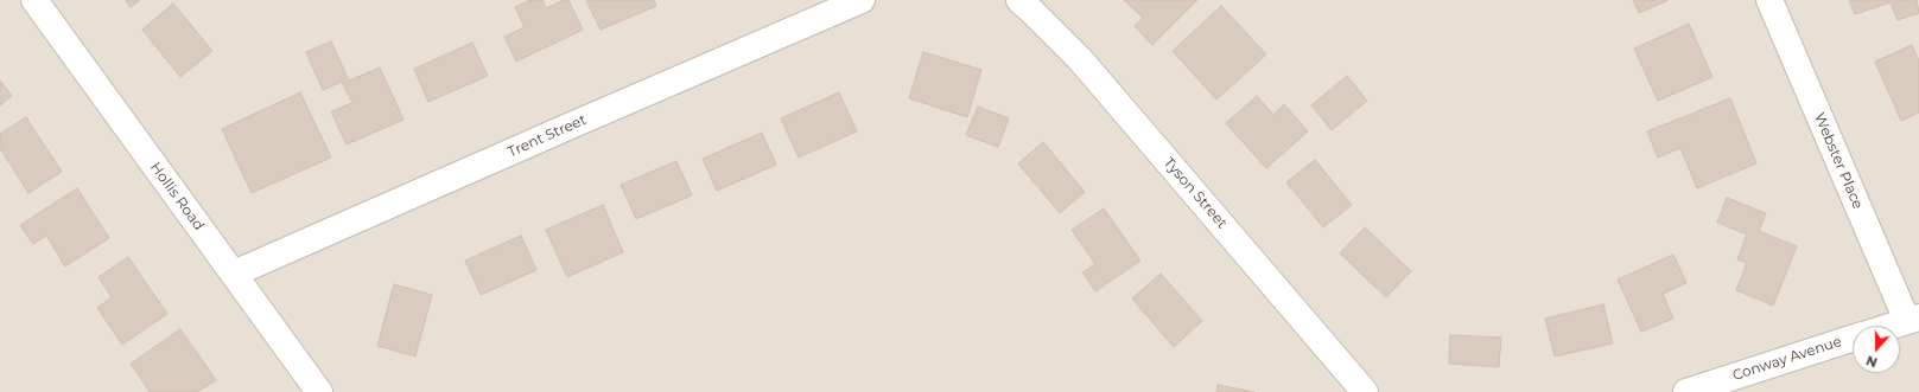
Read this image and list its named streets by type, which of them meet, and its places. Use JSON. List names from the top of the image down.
{
  "streets": {
    "street": [
      "Trent Street",
      "Webster Place",
      "Tyson Street",
      "Hollis Road",
      "Conway Avenue"
    ]
  },
  "crossings": [
    ["Trent Street", "Hollis Road"],
    ["Webster Place", "Conway Avenue"]
  ],
  "north": "bottom"
}
